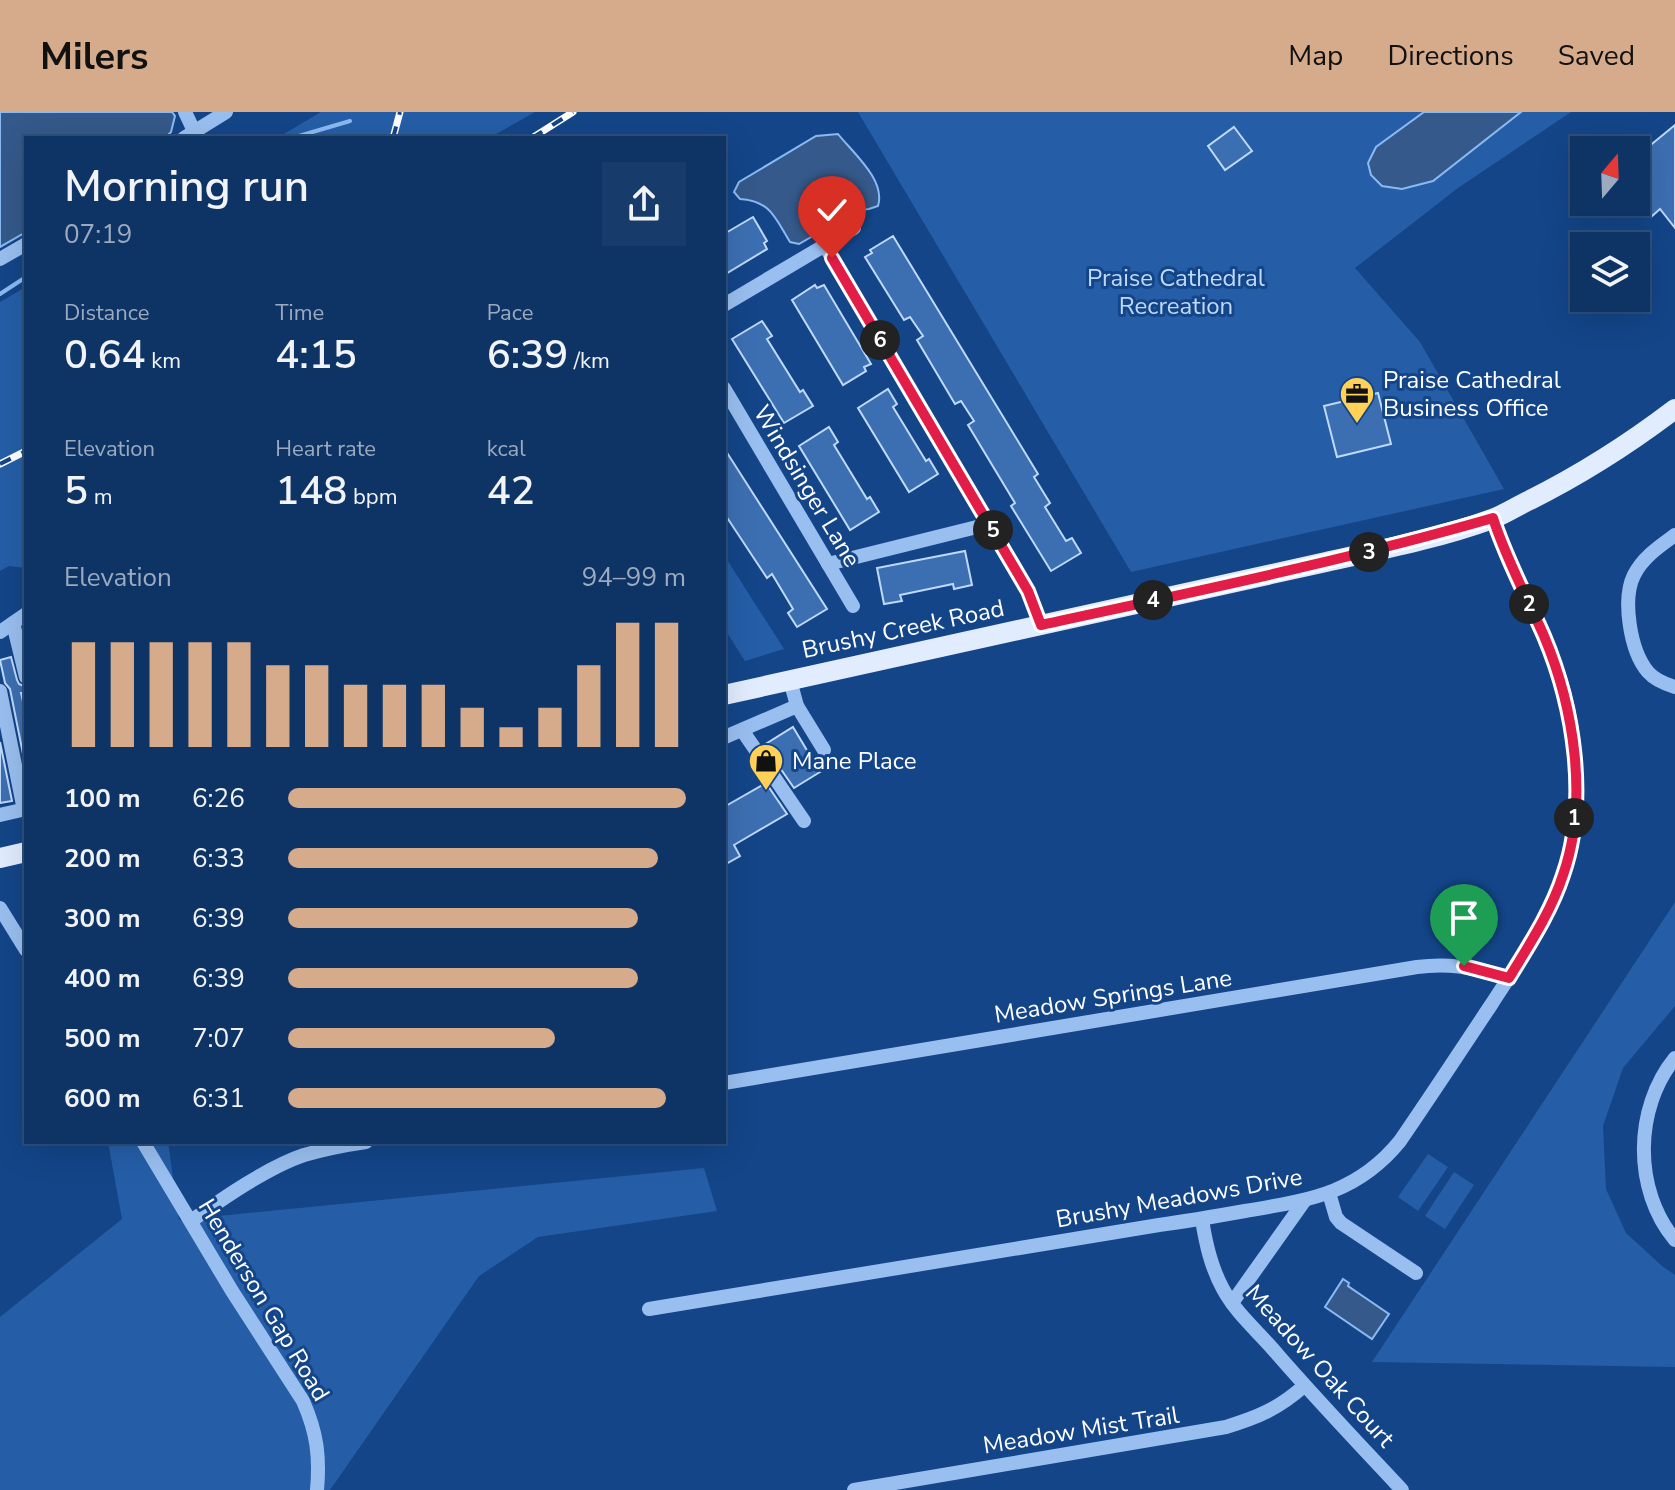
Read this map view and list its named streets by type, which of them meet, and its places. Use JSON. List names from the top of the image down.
{
  "streets": {
    "main road": ["Brushy Creek Road"],
    "street": [
      "Windsinger Lane",
      "Meadow Springs Lane",
      "Brushy Meadows Drive",
      "Henderson Gap Road",
      "Meadow Oak Court",
      "Meadow Mist Trail"
    ]
  },
  "crossings": [
    ["Brushy Creek Road", "Brushy Meadows Drive"],
    ["Meadow Springs Lane", "Brushy Meadows Drive"],
    ["Brushy Meadows Drive", "Meadow Oak Court"],
    ["Meadow Oak Court", "Meadow Mist Trail"]
  ],
  "parks": ["Praise Cathedral Recreation"],
  "places": {
    "office": ["Praise Cathedral Business Office"],
    "shop": ["Mane Place"]
  },
  "north": "top",
  "page": {
    "header": "Milers",
    "nav": ["Map", "Directions", "Saved"],
    "heading": ["Morning run", "07:19"],
    "stats": [
      ["Distance", "0.64 km"],
      ["Time", "4:15"],
      ["Pace", "6:39 /km"],
      ["Elevation", "5 m"],
      ["Heart rate", "148 bpm"],
      ["kcal", "42"]
    ],
    "pins": [
      "6",
      "5",
      "3",
      "4",
      "2",
      "1"
    ],
    "chart": ["Elevation", "94–99 m"],
    "list": [
      {
        "name": "100 m",
        "note": "6:26"
      },
      {
        "name": "200 m",
        "note": "6:33"
      },
      {
        "name": "300 m",
        "note": "6:39"
      },
      {
        "name": "400 m",
        "note": "6:39"
      },
      {
        "name": "500 m",
        "note": "7:07"
      },
      {
        "name": "600 m",
        "note": "6:31"
      }
    ]
  }
}
